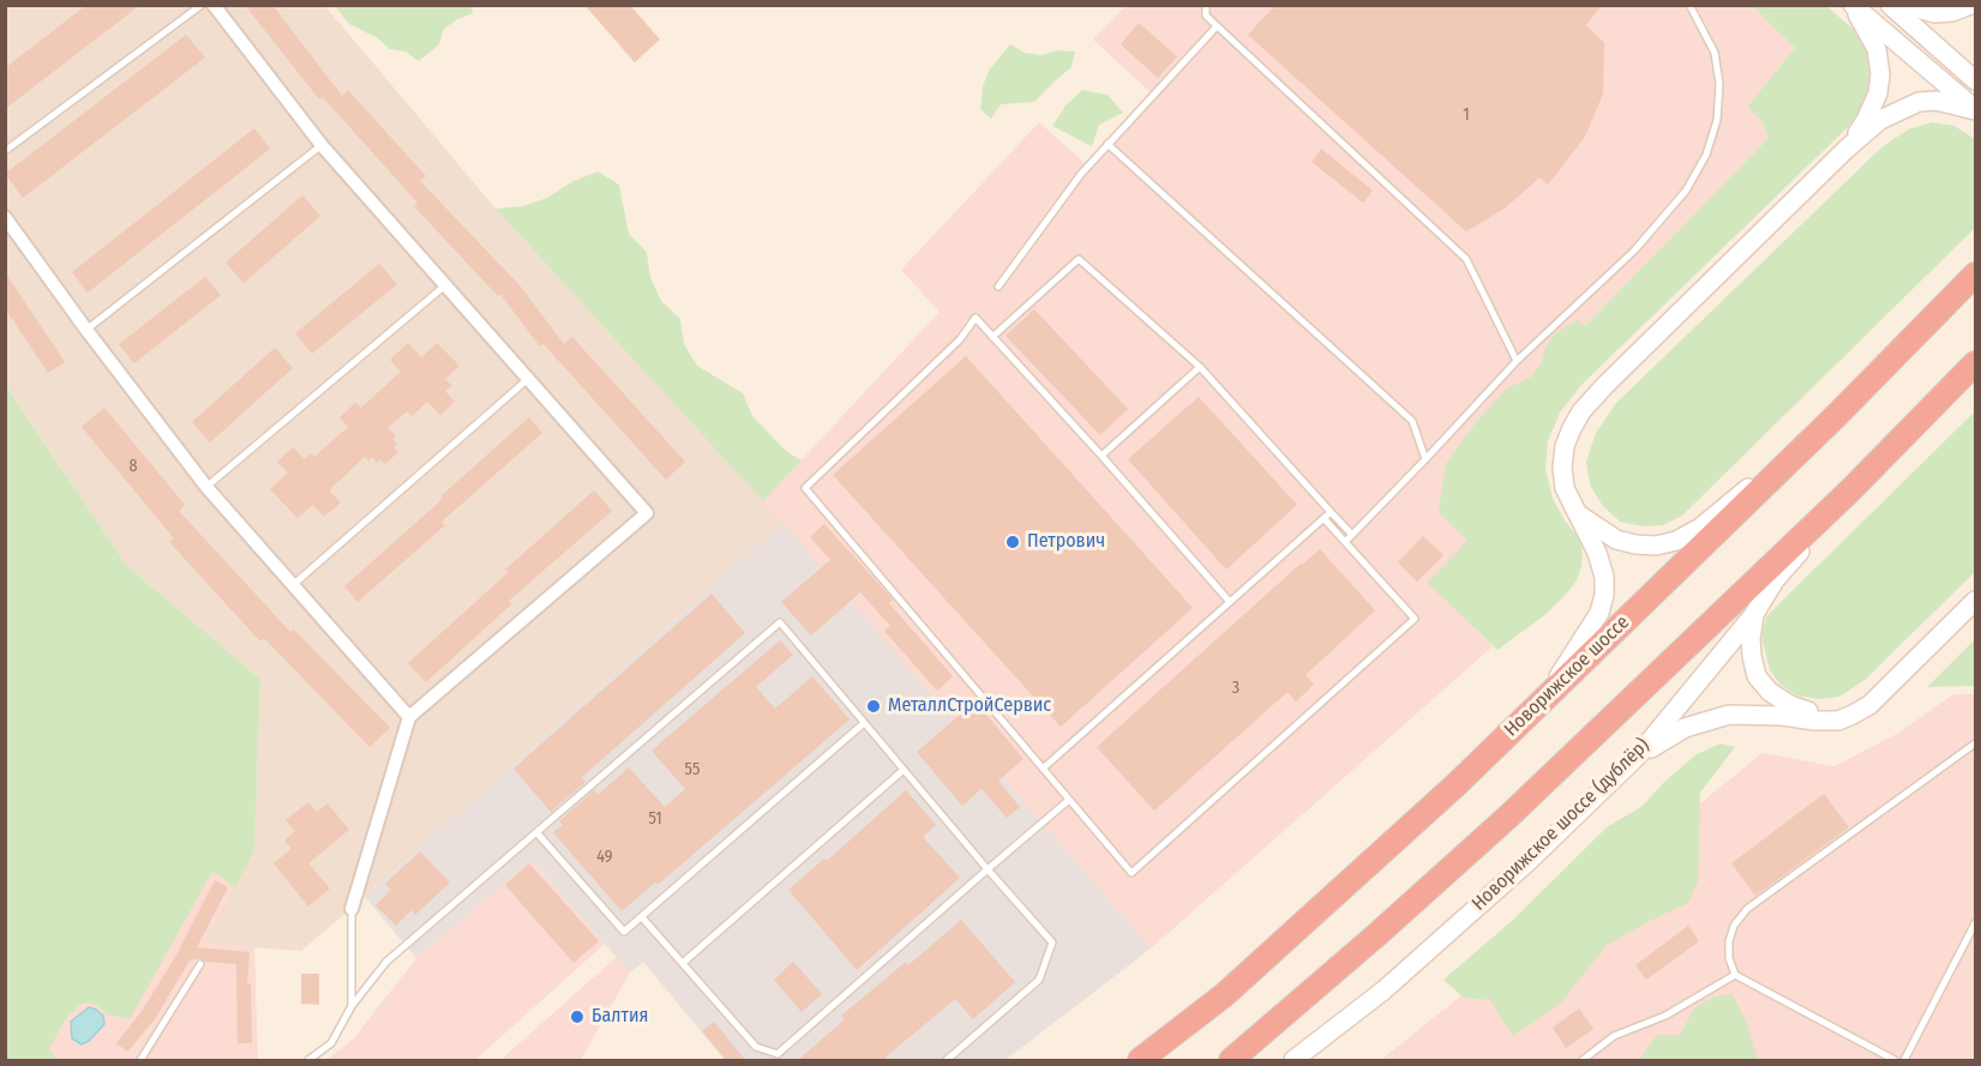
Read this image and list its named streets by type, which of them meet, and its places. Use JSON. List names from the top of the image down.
{
  "streets": {
    "highway": ["Новорижское шоссе"],
    "street": ["Новорижское шоссе (дублёр)"]
  },
  "places": ["Петрович", "МеталлСтройСервис", "Балтия"],
  "house_numbers": [
    "1",
    "8",
    "3",
    "55",
    "51",
    "49"
  ]
}
